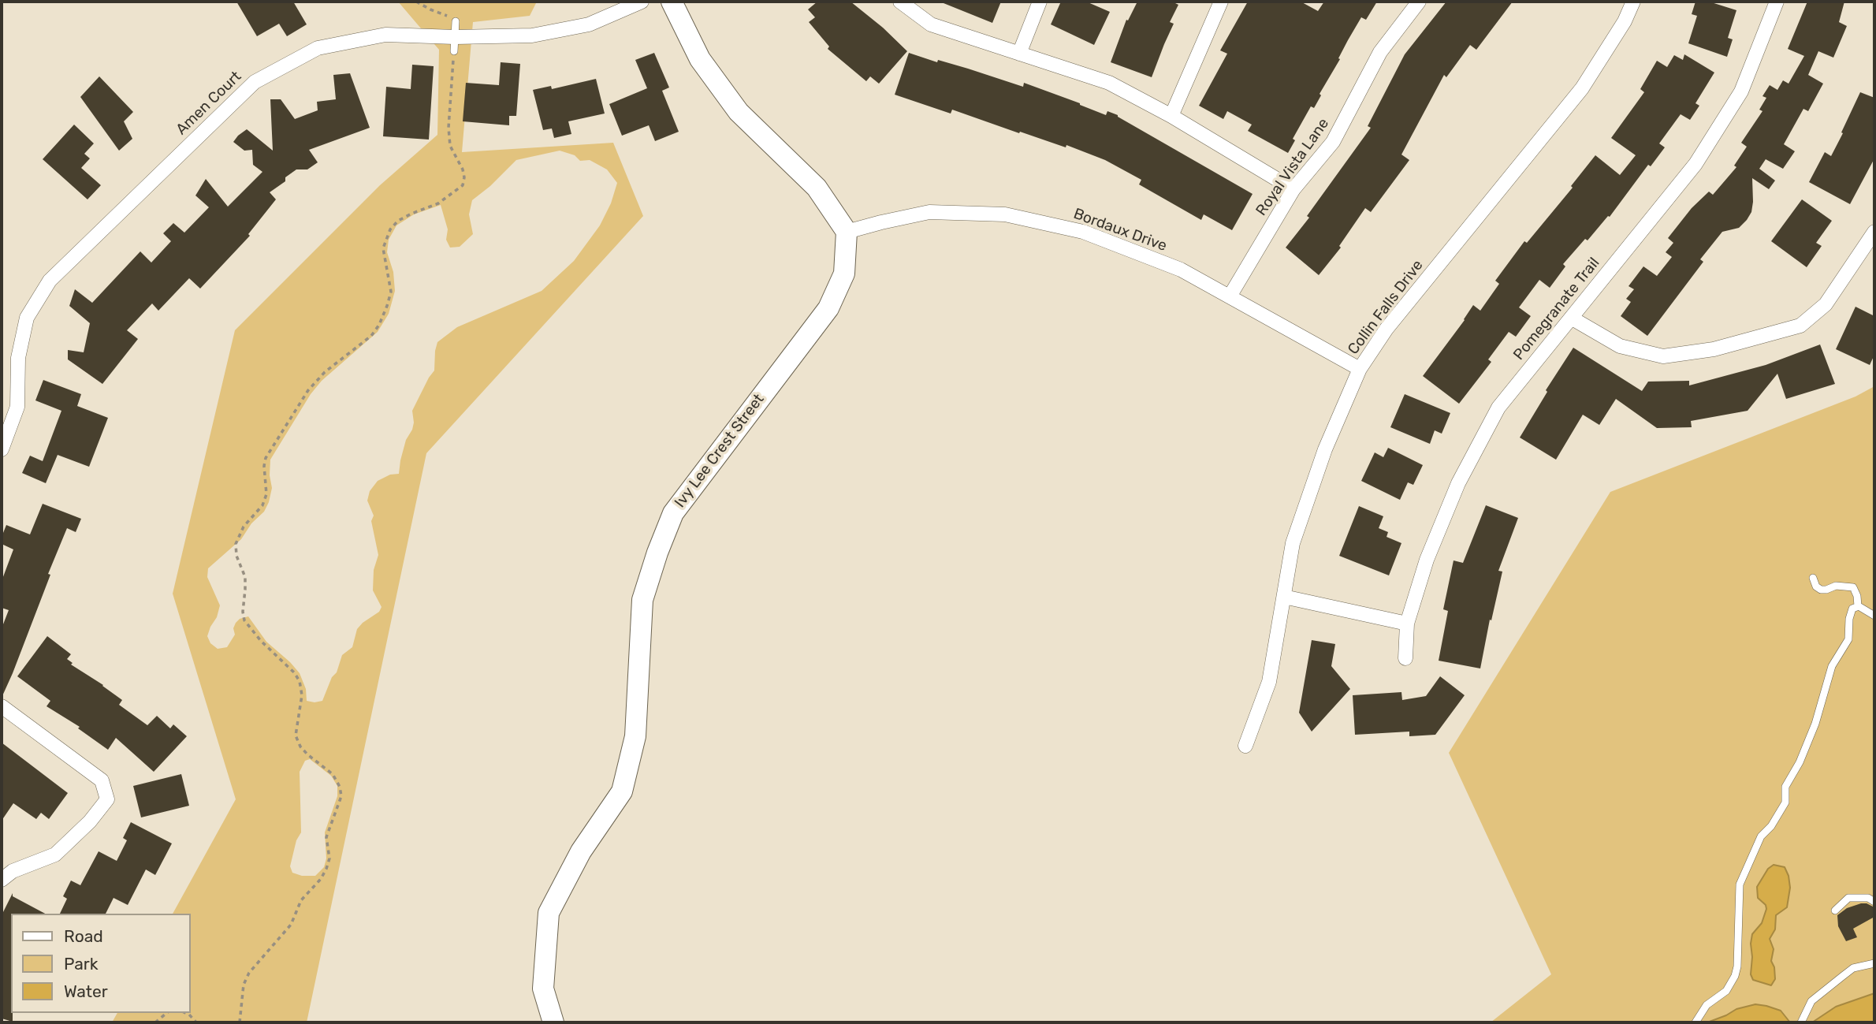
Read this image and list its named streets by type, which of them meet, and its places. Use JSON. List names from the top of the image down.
{
  "streets": {
    "street": [
      "Amen Court",
      "Royal Vista Lane",
      "Bordaux Drive",
      "Collin Falls Drive",
      "Pomegranate Trail",
      "Ivy Lee Crest Street"
    ]
  },
  "crossings": [
    ["Royal Vista Lane", "Bordaux Drive"],
    ["Bordaux Drive", "Collin Falls Drive"],
    ["Bordaux Drive", "Ivy Lee Crest Street"]
  ],
  "legend": ["Road", "Park", "Water"]
}
